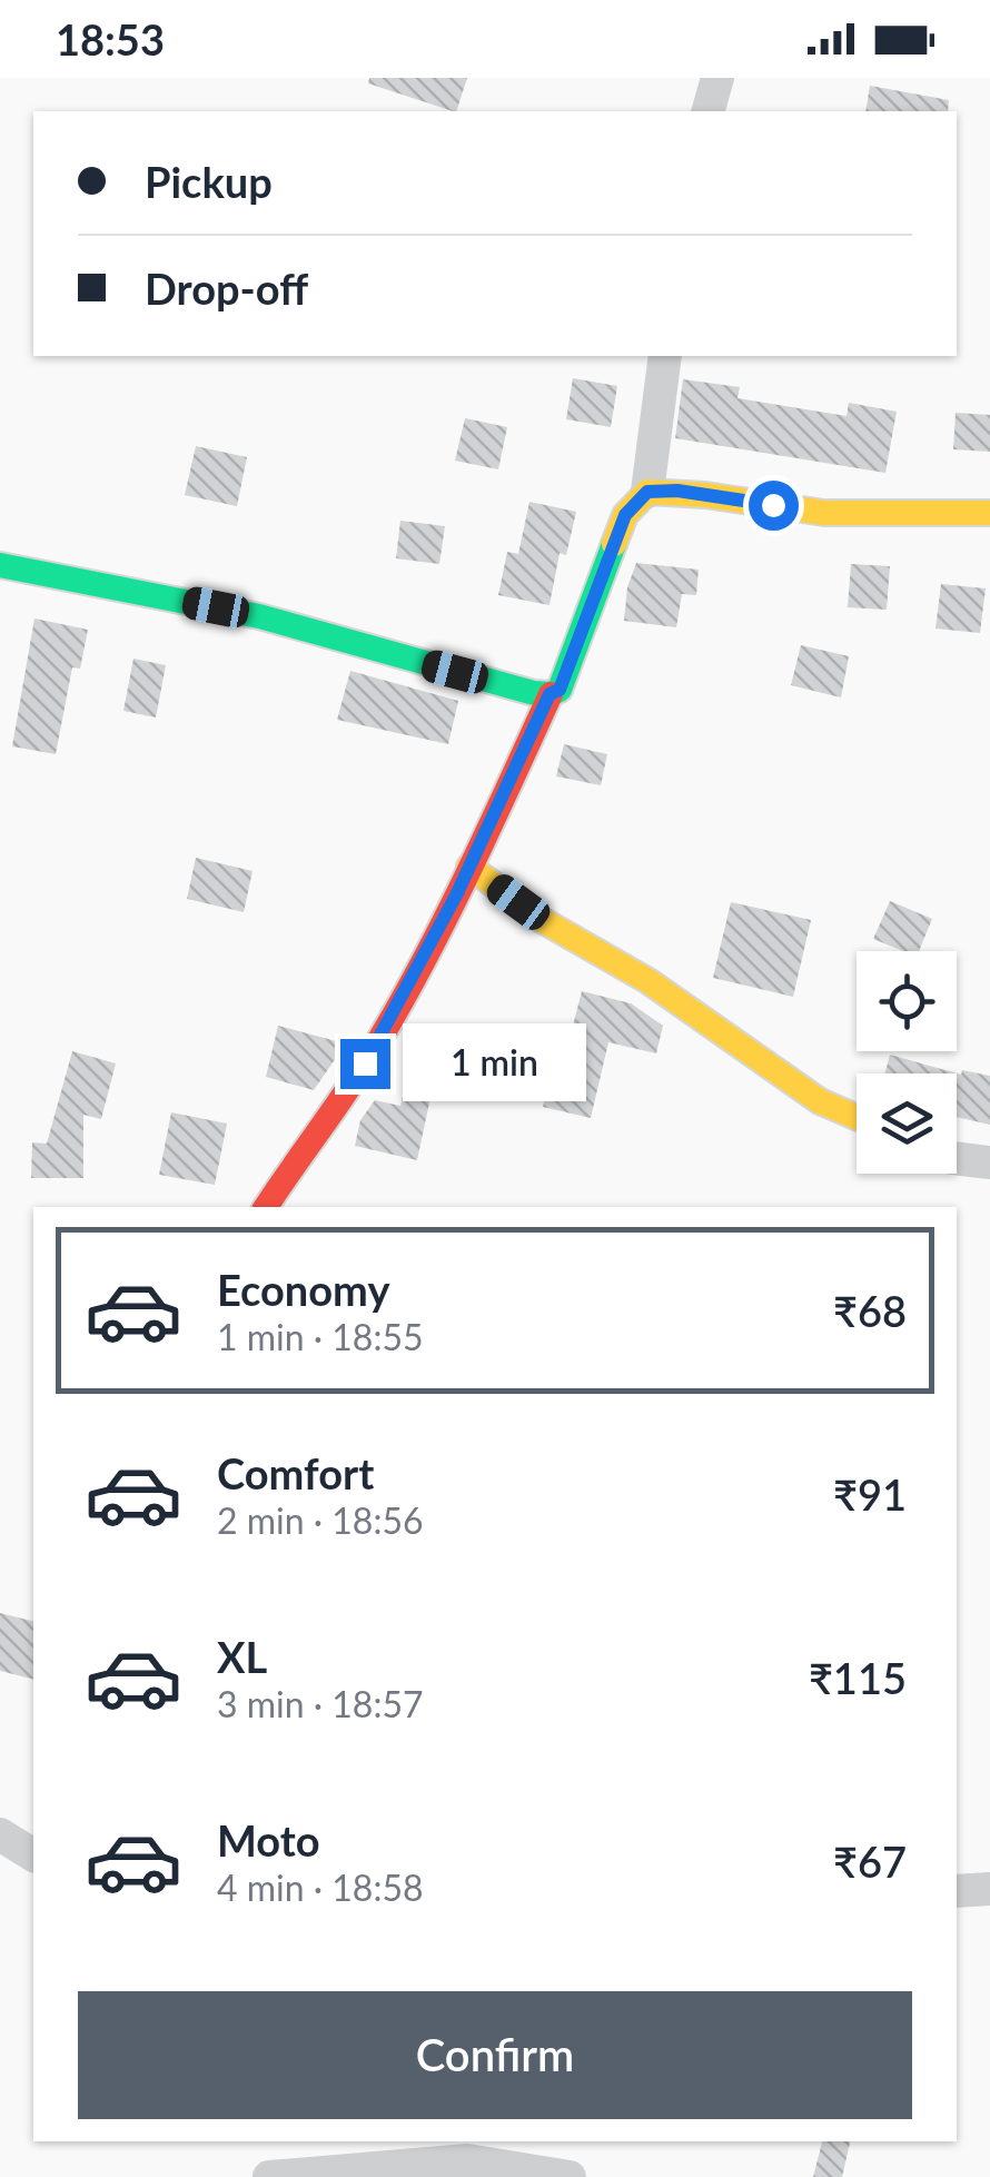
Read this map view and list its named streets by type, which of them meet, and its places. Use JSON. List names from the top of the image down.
{
  "page": {
    "status": "18:53",
    "banner": ["Pickup", "Drop-off"],
    "bubble": "1 min",
    "list": [
      {
        "name": "Economy",
        "note": "1 min · 18:55",
        "value": "₹68"
      },
      {
        "name": "Comfort",
        "note": "2 min · 18:56",
        "value": "₹91"
      },
      {
        "name": "XL",
        "note": "3 min · 18:57",
        "value": "₹115"
      },
      {
        "name": "Moto",
        "note": "4 min · 18:58",
        "value": "₹67"
      }
    ],
    "buttons": "Confirm"
  }
}
